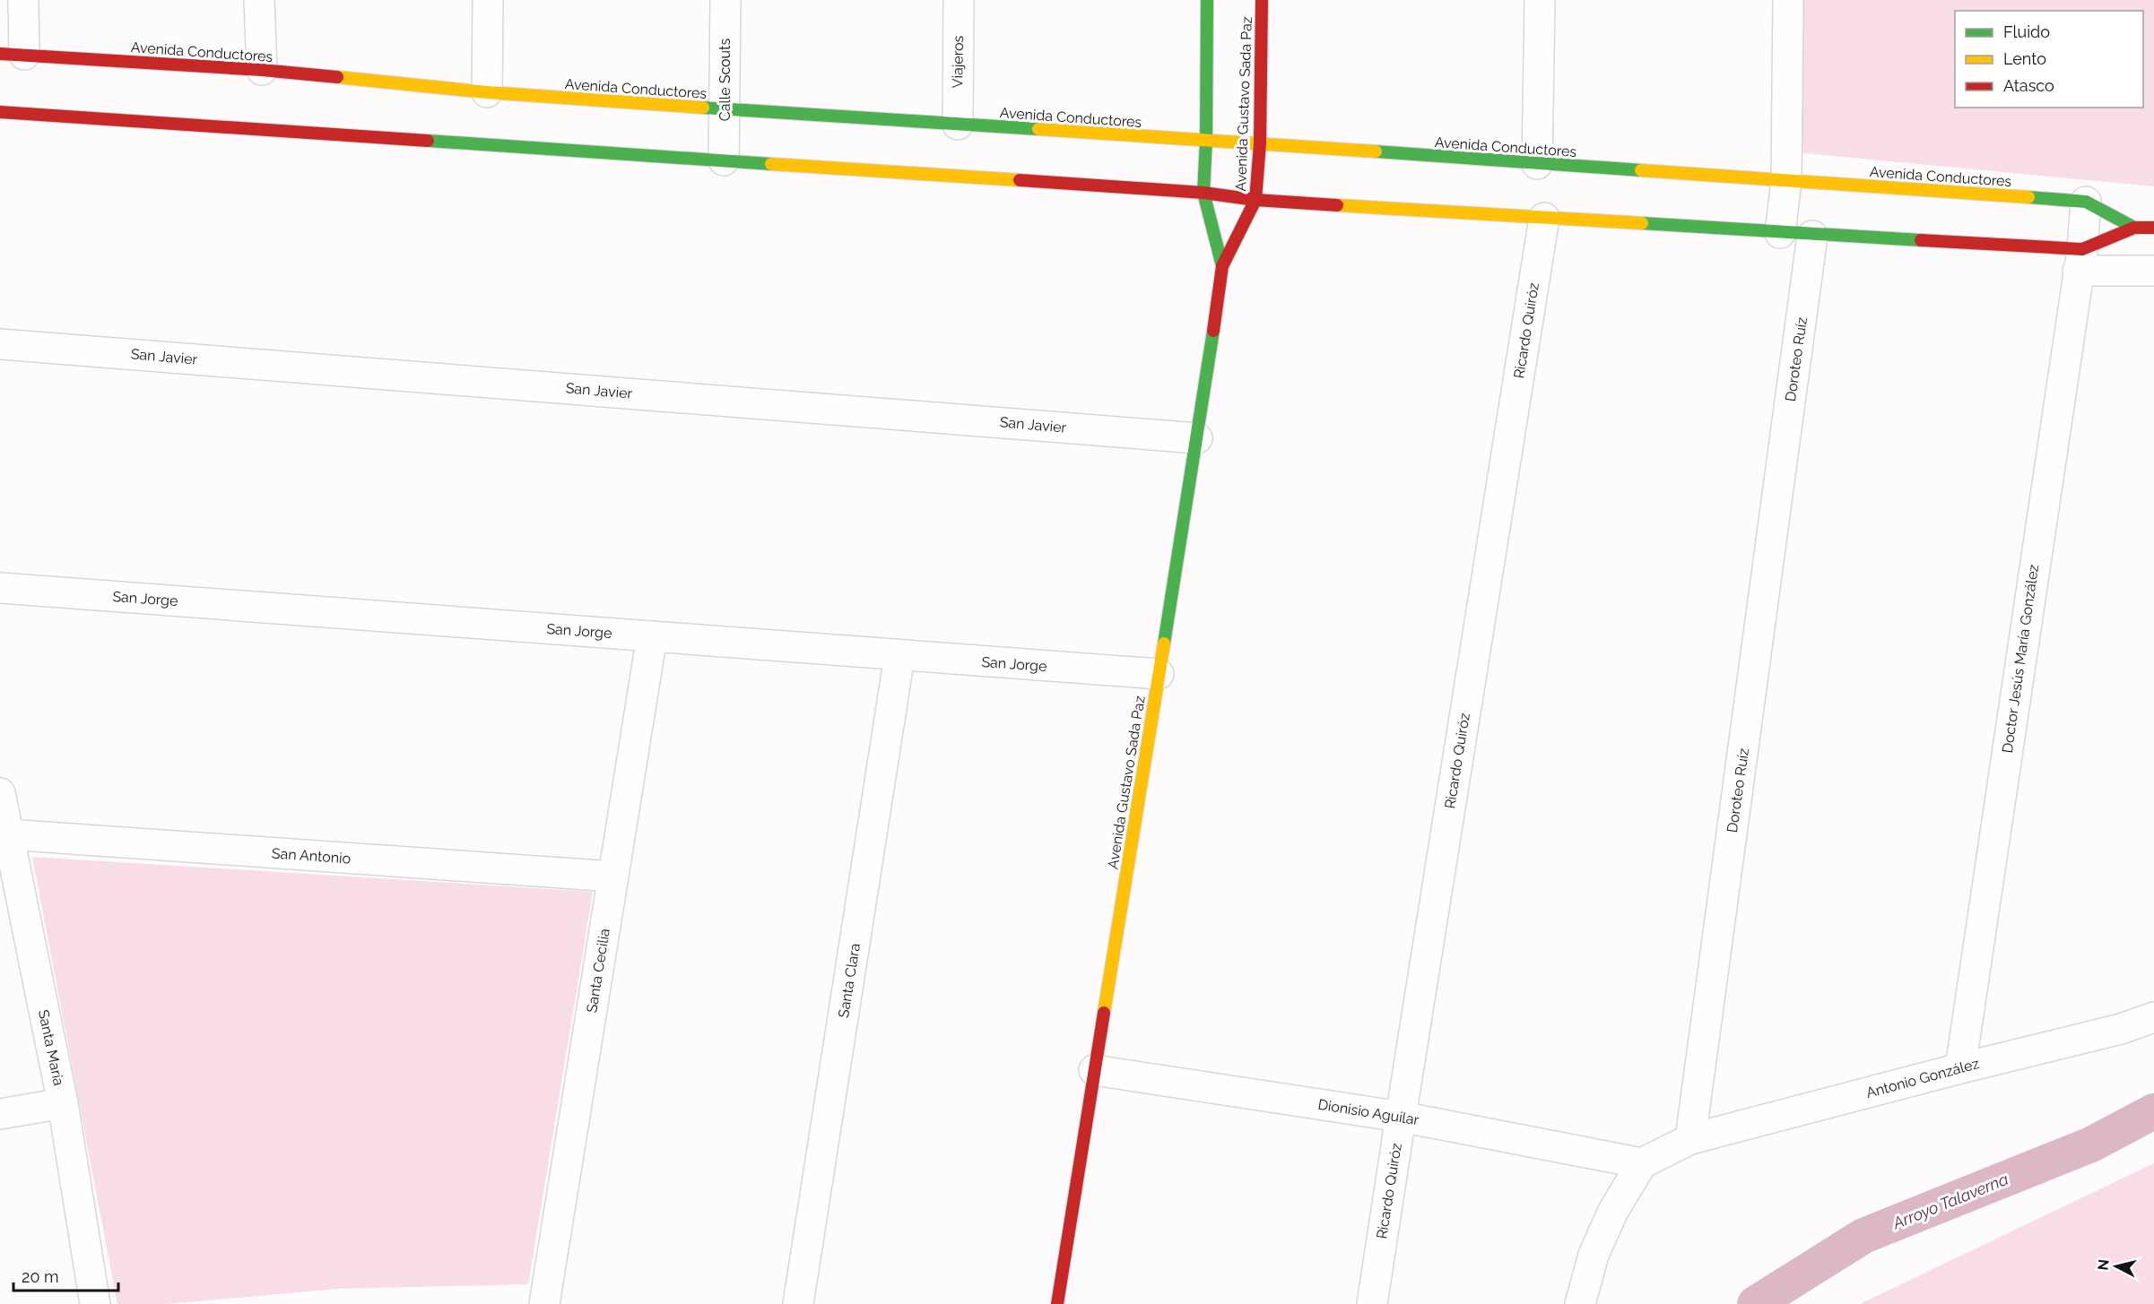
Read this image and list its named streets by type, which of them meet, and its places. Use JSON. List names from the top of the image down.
{
  "streets": {
    "street": [
      "Avenida Conductores",
      "Viajeros",
      "Calle Scouts",
      "Avenida Gustavo Sada Paz",
      "Ricardo Quiróz",
      "San Javier",
      "Doroteo Ruíz",
      "San Jorge",
      "Doctor Jesús María González",
      "San Antonio",
      "Santa Cecilia",
      "Santa Clara",
      "Santa María",
      "Antonio González",
      "Dionisio Aguilar"
    ]
  },
  "crossings": [
    ["Avenida Conductores", "Viajeros"],
    ["Avenida Conductores", "Calle Scouts"],
    ["Avenida Conductores", "Avenida Gustavo Sada Paz"],
    ["Avenida Conductores", "Ricardo Quiróz"],
    ["Avenida Conductores", "Doroteo Ruíz"],
    ["Avenida Conductores", "Doctor Jesús María González"],
    ["Avenida Gustavo Sada Paz", "San Javier"],
    ["Avenida Gustavo Sada Paz", "San Jorge"],
    ["Avenida Gustavo Sada Paz", "Dionisio Aguilar"],
    ["Ricardo Quiróz", "Dionisio Aguilar"],
    ["Doroteo Ruíz", "Antonio González"],
    ["San Jorge", "Santa Cecilia"],
    ["San Jorge", "Santa Clara"],
    ["Doctor Jesús María González", "Antonio González"],
    ["San Antonio", "Santa Cecilia"],
    ["San Antonio", "Santa María"]
  ],
  "water": ["Arroyo Talaverna"],
  "legend": ["Fluido", "Lento", "Atasco"],
  "scale_bar": "20 m",
  "north": "left"
}
